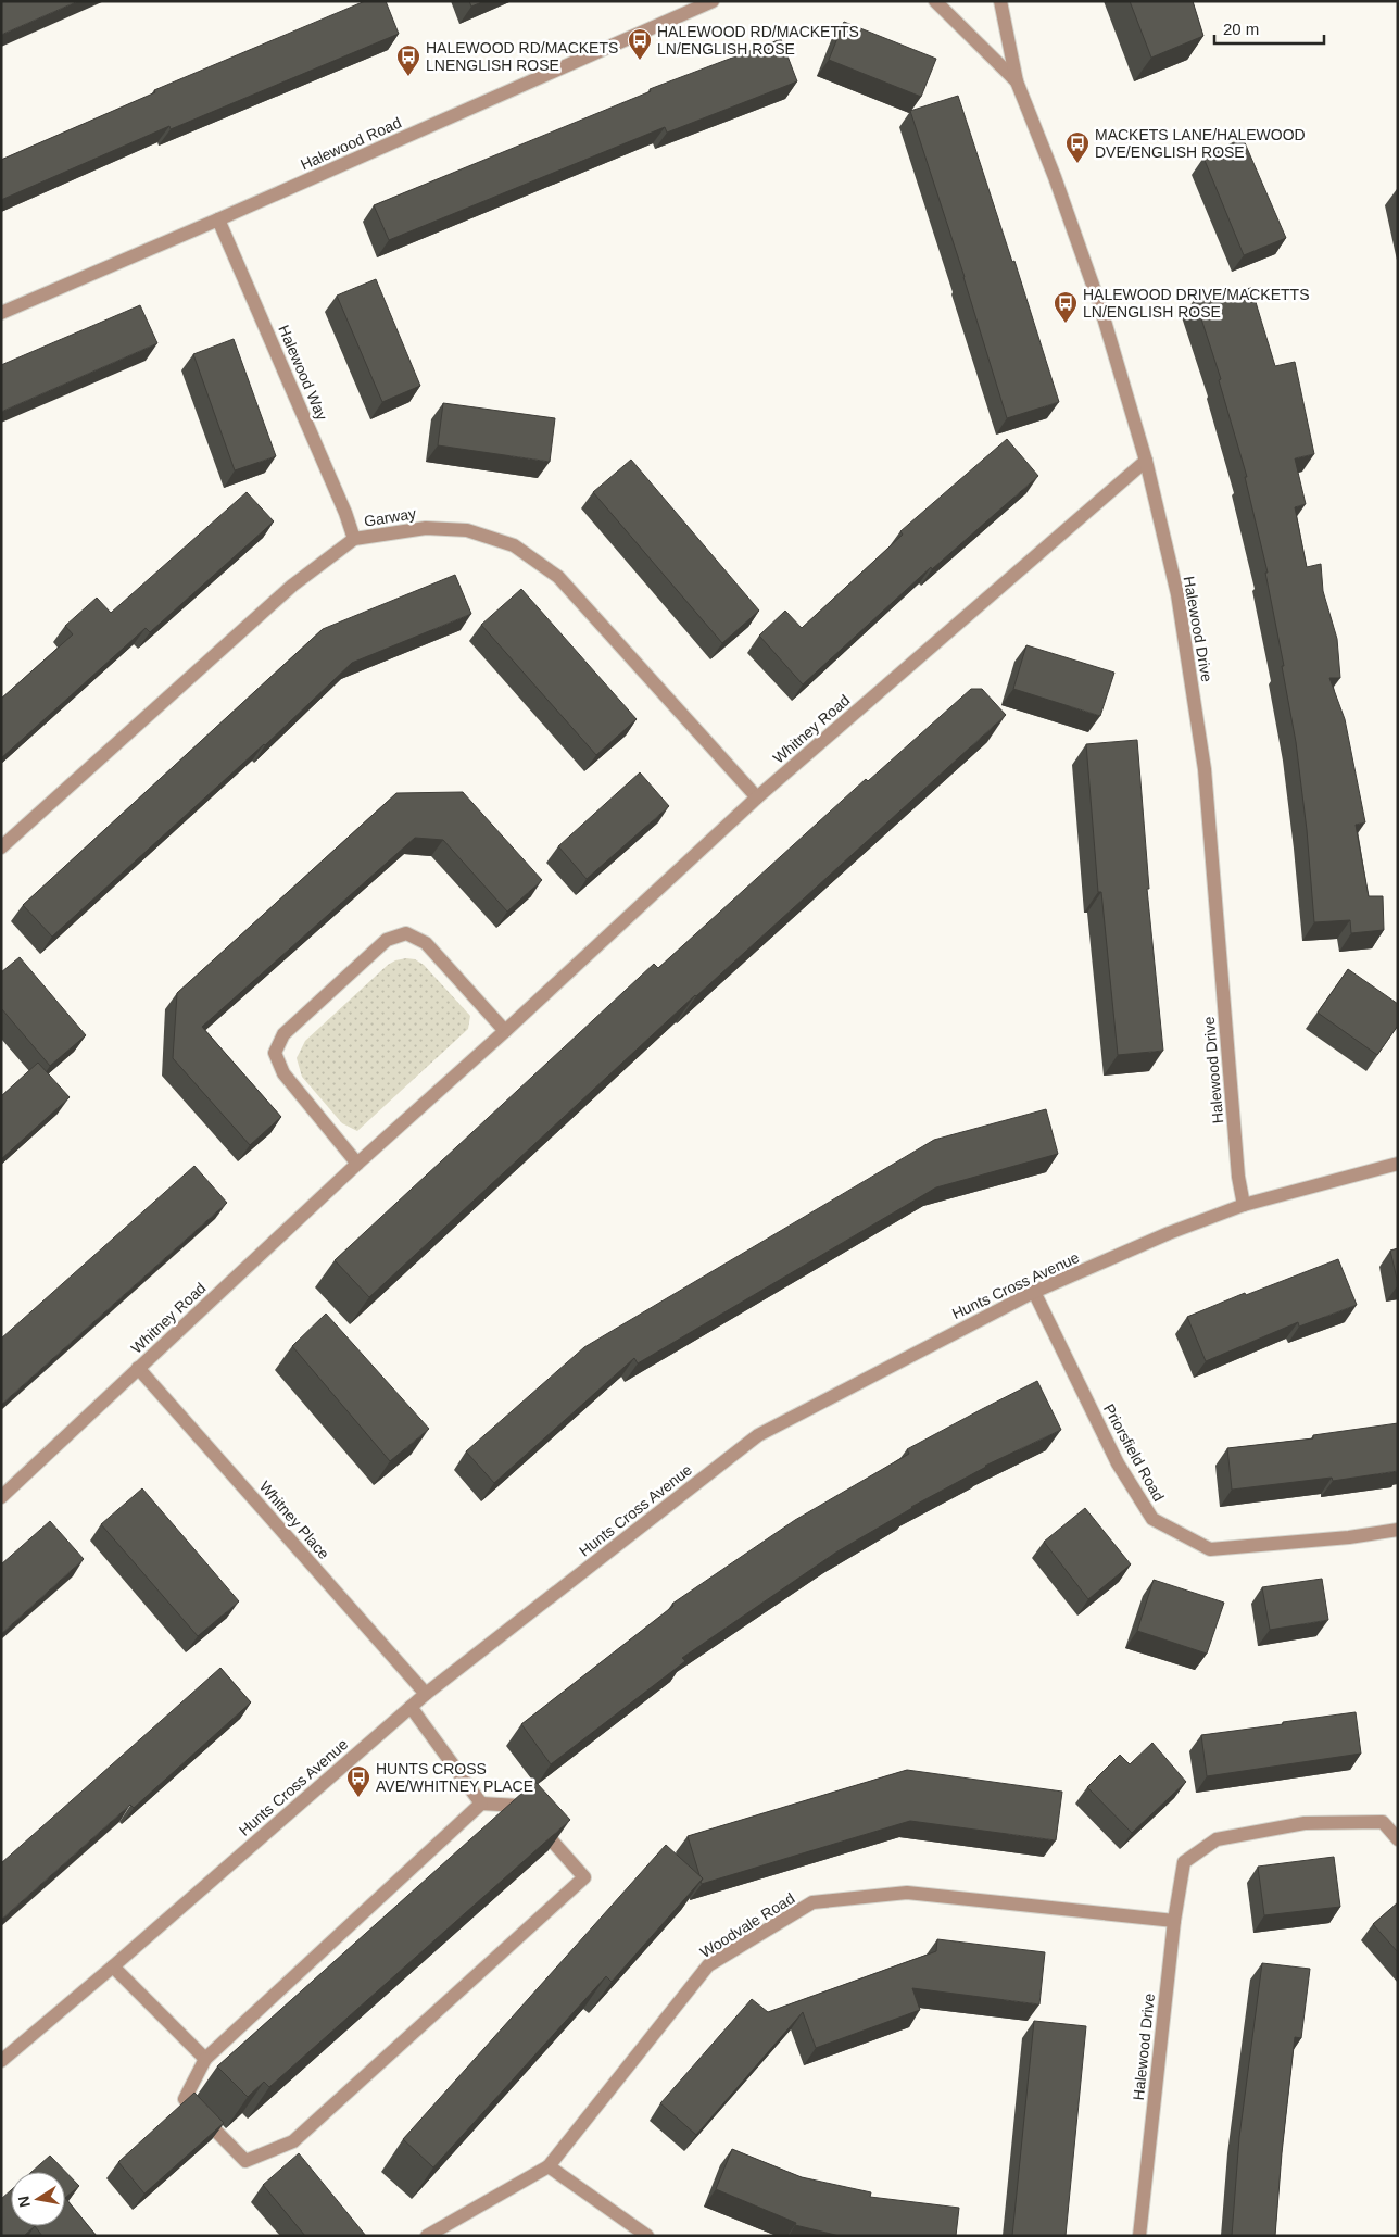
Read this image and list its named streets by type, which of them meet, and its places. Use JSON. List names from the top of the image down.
{
  "streets": {
    "street": [
      "Halewood Road",
      "Halewood Way",
      "Garway",
      "Halewood Drive",
      "Whitney Road",
      "Hunts Cross Avenue",
      "Priorsfield Road",
      "Whitney Place",
      "Woodvale Road"
    ]
  },
  "crossings": [
    ["Halewood Road", "Halewood Way"],
    ["Halewood Way", "Garway"],
    ["Garway", "Whitney Road"],
    ["Halewood Drive", "Whitney Road"],
    ["Halewood Drive", "Hunts Cross Avenue"],
    ["Halewood Drive", "Woodvale Road"],
    ["Whitney Road", "Whitney Place"],
    ["Hunts Cross Avenue", "Priorsfield Road"],
    ["Hunts Cross Avenue", "Whitney Place"]
  ],
  "places": {
    "bus stop": [
      "HALEWOOD RD/MACKETTS LN/ENGLISH ROSE",
      "HALEWOOD RD/MACKETS LNENGLISH ROSE",
      "MACKETS LANE/HALEWOOD DVE/ENGLISH ROSE",
      "HALEWOOD DRIVE/MACKETTS LN/ENGLISH ROSE",
      "HUNTS CROSS AVE/WHITNEY PLACE"
    ]
  },
  "scale_bar": "20 m",
  "north": "left"
}
